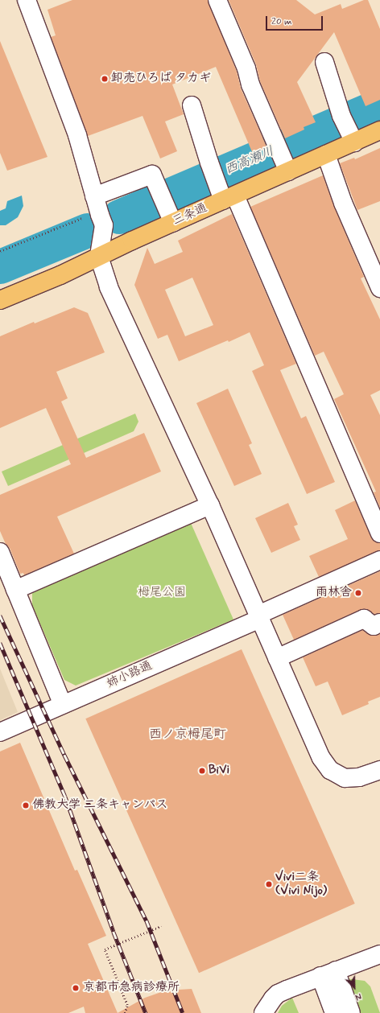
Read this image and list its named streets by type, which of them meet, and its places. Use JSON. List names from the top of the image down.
{
  "streets": {
    "main road": ["三条通"],
    "street": ["姉小路通"]
  },
  "districts": ["西ノ京栂尾町"],
  "water": ["西高瀬川"],
  "parks": ["栂尾公園"],
  "places": [
    "卸売ひろば タカギ",
    "雨林舎",
    "BiVi",
    "佛教大学 二条キャンパス",
    "Vivi二条 (Vivi Nijo)",
    "京都市急病診療所"
  ],
  "scale_bar": "20 m",
  "north": "bottom right"
}
